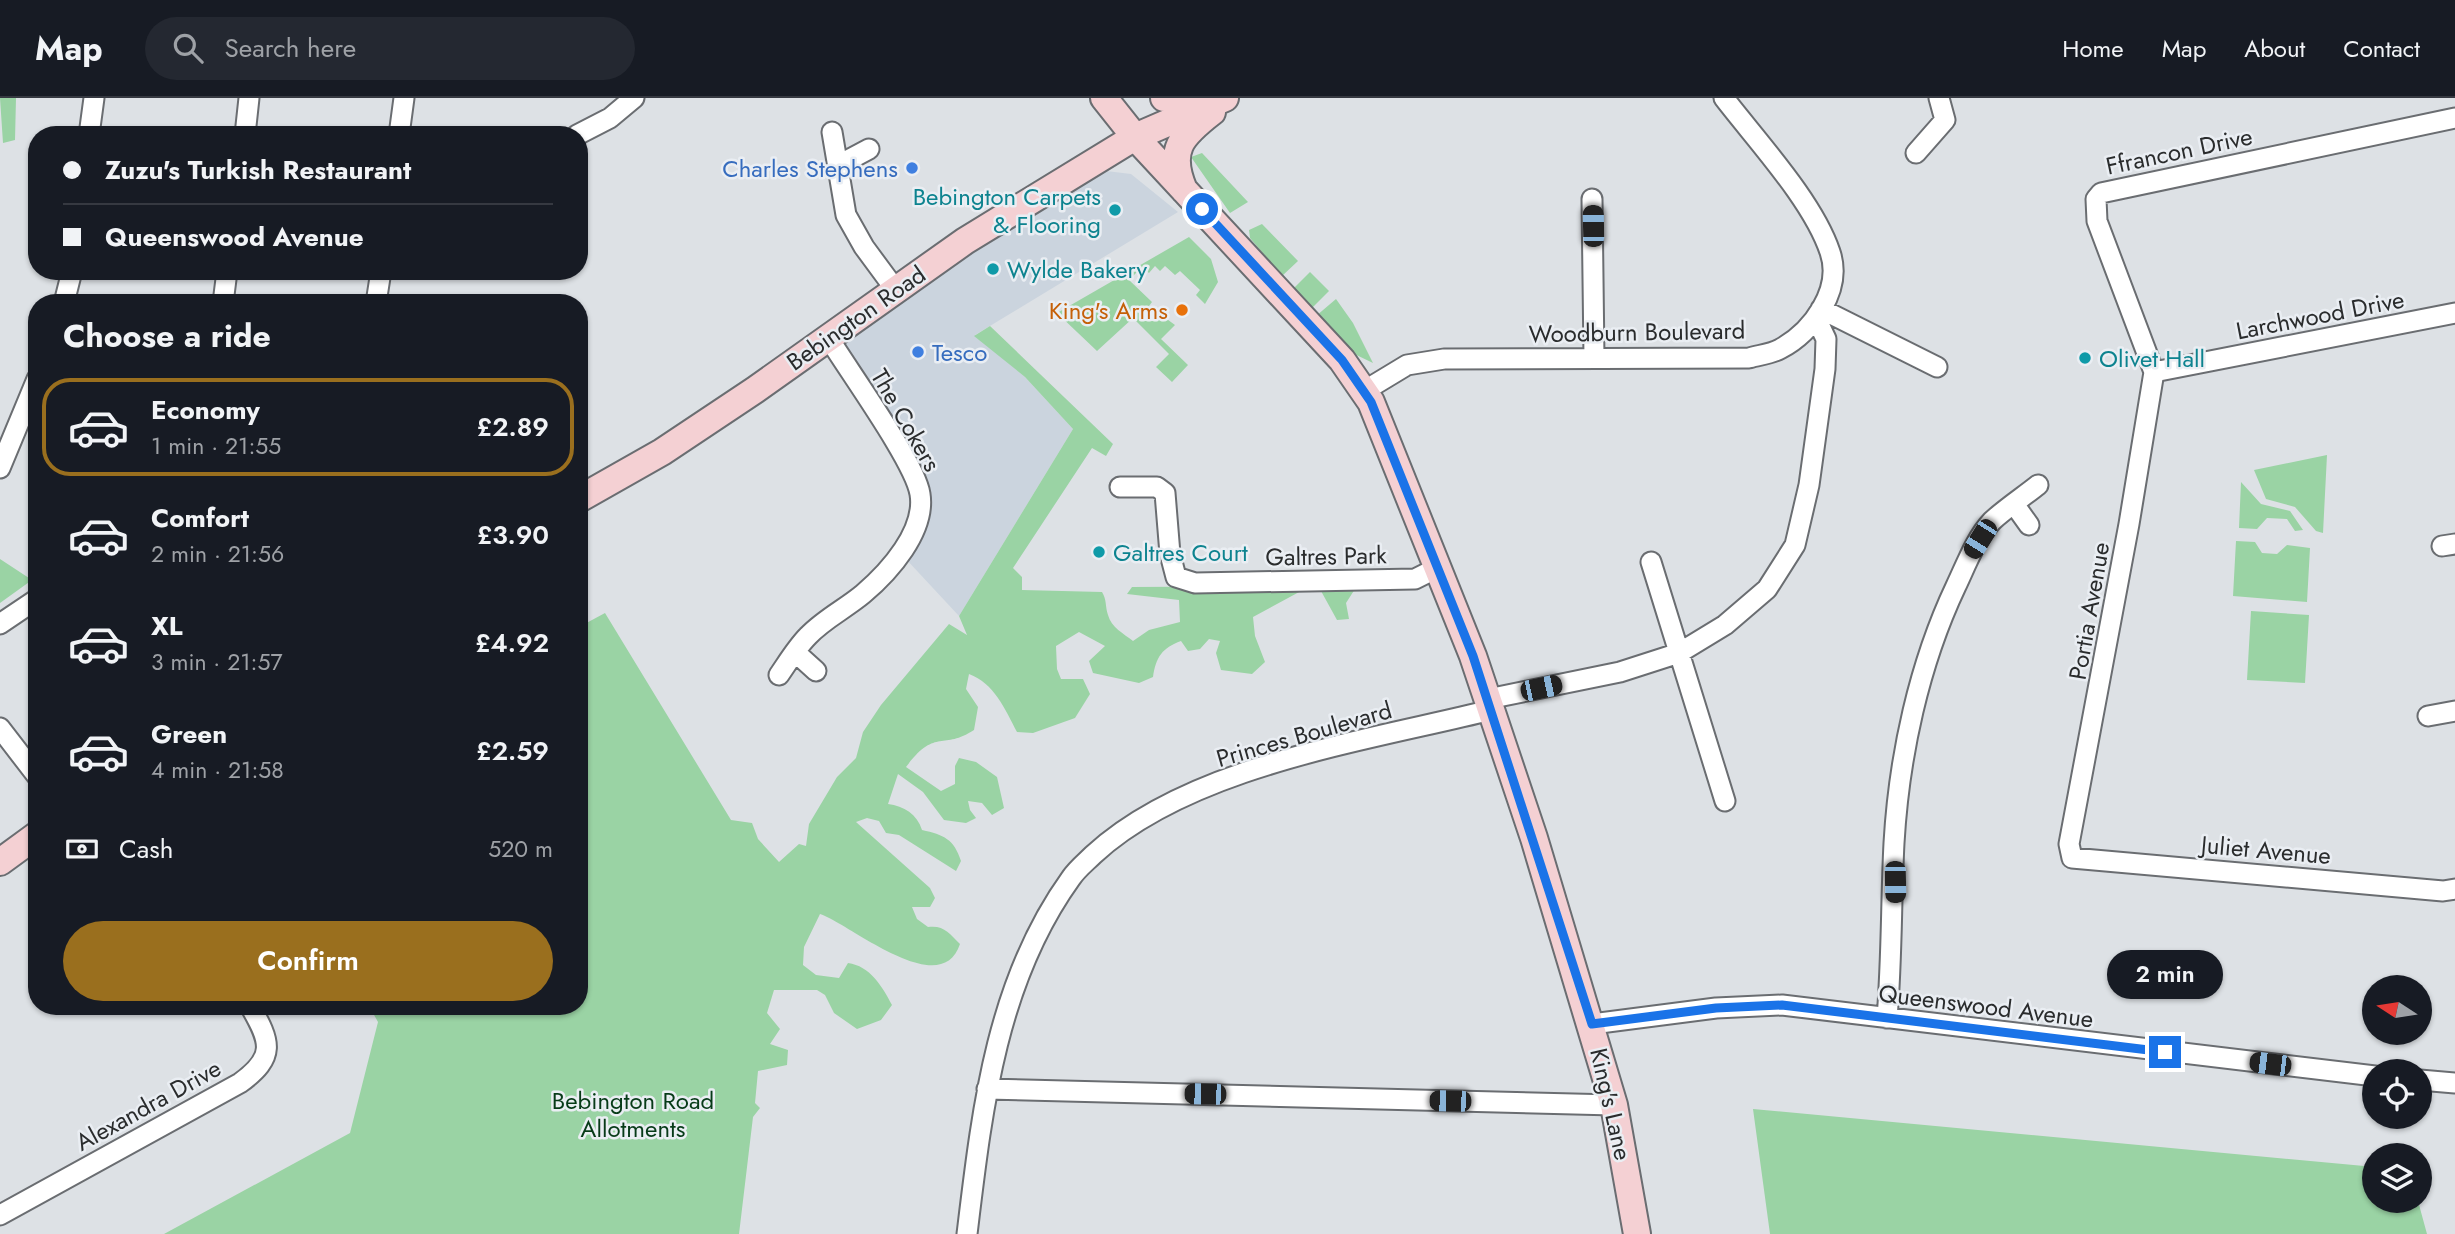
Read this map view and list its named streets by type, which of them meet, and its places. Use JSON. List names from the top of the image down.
{
  "streets": {
    "street": [
      "Ffrancon Drive",
      "Larchwood Drive",
      "Bebington Road",
      "Woodburn Boulevard",
      "The Cokers",
      "Galtres Park",
      "Portia Avenue",
      "Princes Boulevard",
      "Juliet Avenue",
      "Queenswood Avenue",
      "King's Lane",
      "Alexandra Drive"
    ]
  },
  "crossings": [
    ["Ffrancon Drive", "Larchwood Drive"],
    ["Ffrancon Drive", "Portia Avenue"],
    ["Larchwood Drive", "Portia Avenue"],
    ["Bebington Road", "The Cokers"],
    ["Bebington Road", "King's Lane"],
    ["Woodburn Boulevard", "Princes Boulevard"],
    ["Woodburn Boulevard", "King's Lane"],
    ["Galtres Park", "King's Lane"],
    ["Portia Avenue", "Juliet Avenue"],
    ["Princes Boulevard", "King's Lane"],
    ["Queenswood Avenue", "King's Lane"]
  ],
  "parks": ["Bebington Road Allotments"],
  "places": [
    "Charles Stephens",
    "Bebington Carpets & Flooring",
    "Wylde Bakery",
    "King's Arms",
    "Tesco",
    "Olivet Hall",
    "Galtres Court"
  ],
  "north": "left",
  "page": {
    "header": "Map",
    "search": "Search here",
    "nav": [
      "Home",
      "Map",
      "About",
      "Contact"
    ],
    "banner": ["Zuzu's Turkish Restaurant", "Queenswood Avenue"],
    "heading": "Choose a ride",
    "list": [
      {
        "name": "Economy",
        "note": "1 min · 21:55",
        "value": "£2.89"
      },
      {
        "name": "Comfort",
        "note": "2 min · 21:56",
        "value": "£3.90"
      },
      {
        "name": "XL",
        "note": "3 min · 21:57",
        "value": "£4.92"
      },
      {
        "name": "Green",
        "note": "4 min · 21:58",
        "value": "£2.59"
      }
    ],
    "pay": ["Cash", "520 m"],
    "buttons": "Confirm",
    "bubble": "2 min"
  }
}
